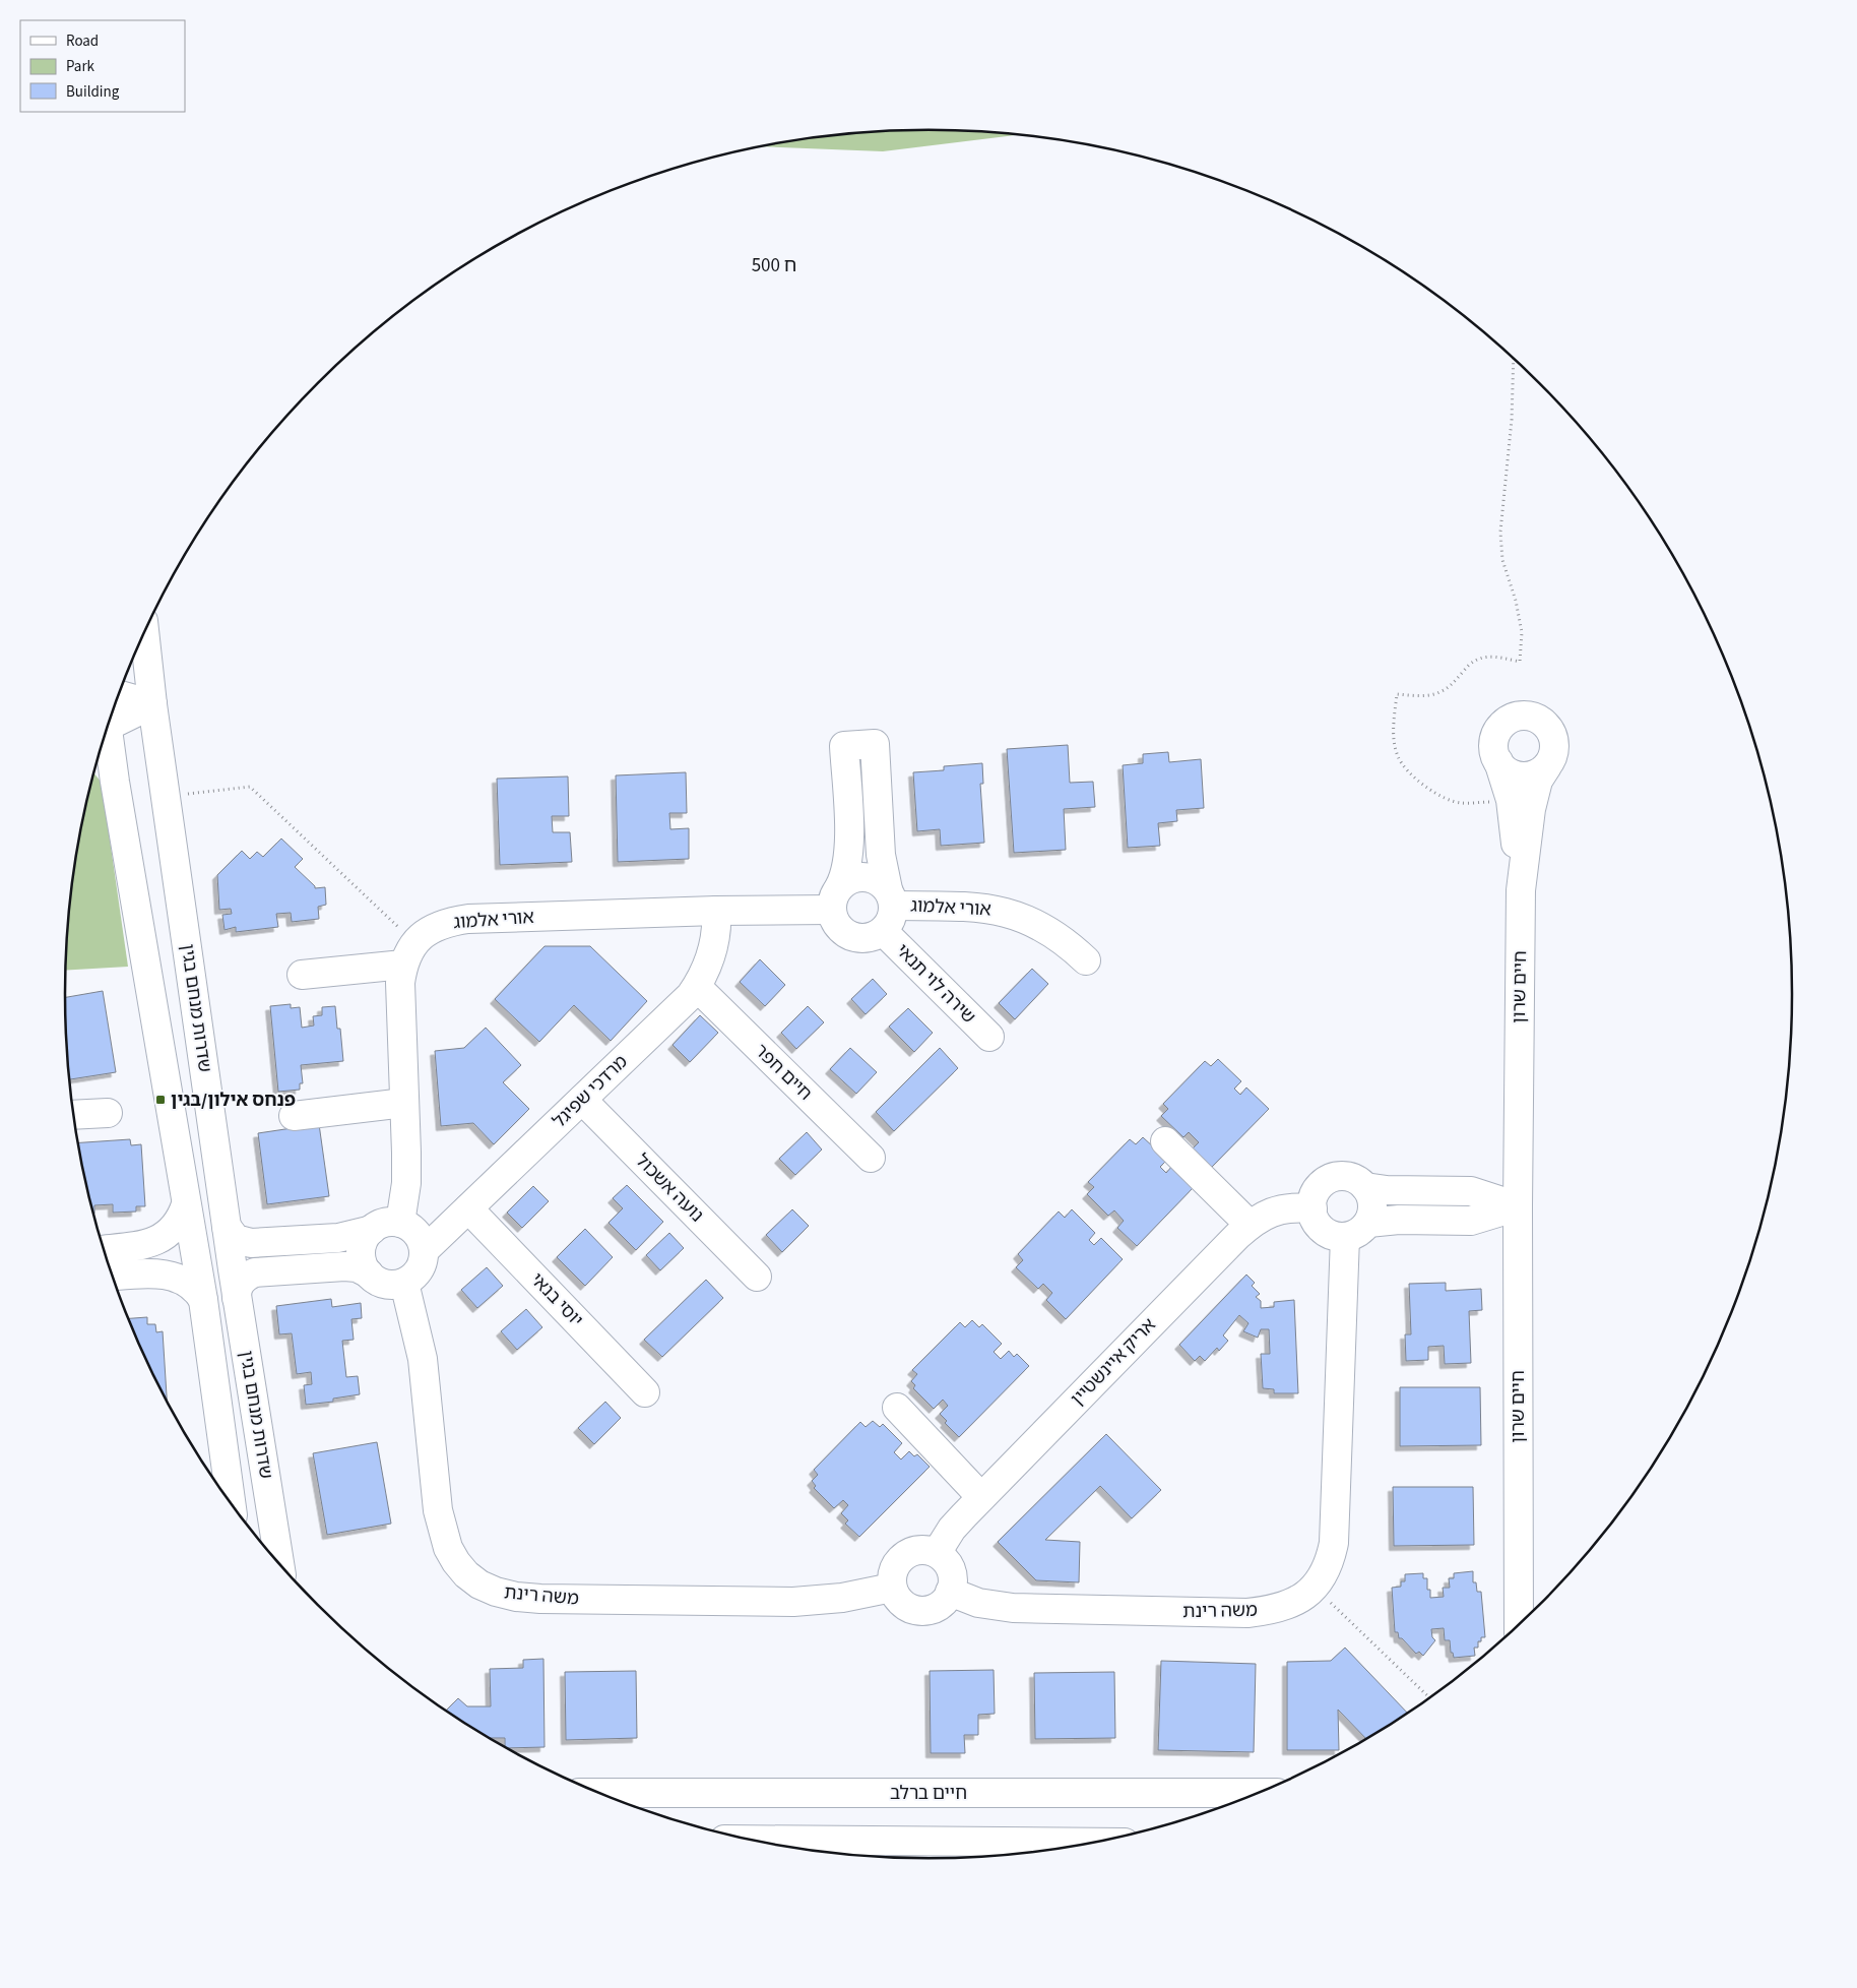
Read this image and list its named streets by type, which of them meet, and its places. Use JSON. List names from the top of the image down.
{
  "streets": {
    "street": [
      "אורי אלמוג",
      "שירה לוי תנאי",
      "חיים שרון",
      "שדרות מנחם בגין",
      "חיים חפר",
      "מרדכי שפיגל",
      "נועה אשכול",
      "יוסי בנאי",
      "אריק איינשטיין",
      "משה רינת",
      "חיים ברלב"
    ]
  },
  "crossings": [
    ["אורי אלמוג", "שירה לוי תנאי"],
    ["אורי אלמוג", "מרדכי שפיגל"],
    ["חיים חפר", "מרדכי שפיגל"],
    ["מרדכי שפיגל", "נועה אשכול"],
    ["מרדכי שפיגל", "יוסי בנאי"],
    ["מרדכי שפיגל", "משה רינת"],
    ["אריק איינשטיין", "משה רינת"]
  ],
  "districts": ["ח 500"],
  "places": {
    "transit": ["פנחס אילון/בגין"]
  },
  "legend": ["Road", "Park", "Building"]
}
